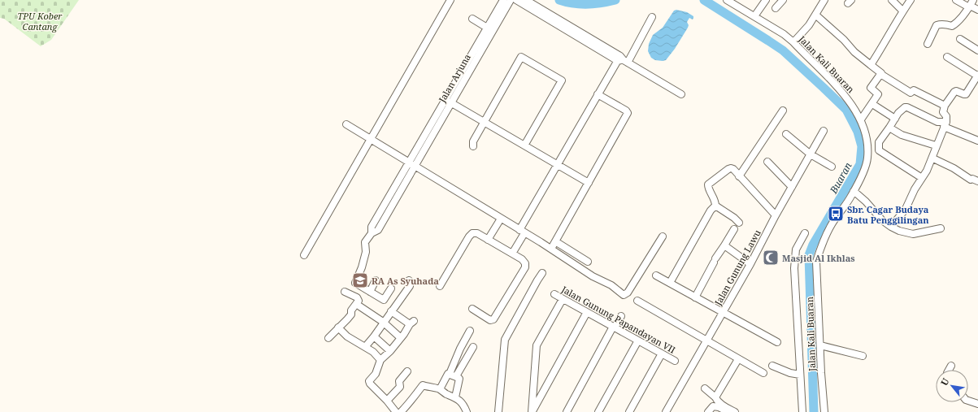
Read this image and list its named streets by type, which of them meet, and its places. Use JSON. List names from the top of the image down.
{
  "streets": {
    "street": [
      "Jalan Kali Buaran",
      "Jalan Arjuna",
      "Jalan Gunung Lawu",
      "Jalan Gunung Papandayan VII"
    ]
  },
  "water": ["Buaran"],
  "parks": ["TPU Kober Cantang"],
  "places": {
    "bus stop": ["Sbr. Cagar Budaya Batu Penggilingan"],
    "mosque": ["Masjid Al Ikhlas"],
    "school or university": ["RA As Syuhada"]
  },
  "north": "top left"
}
